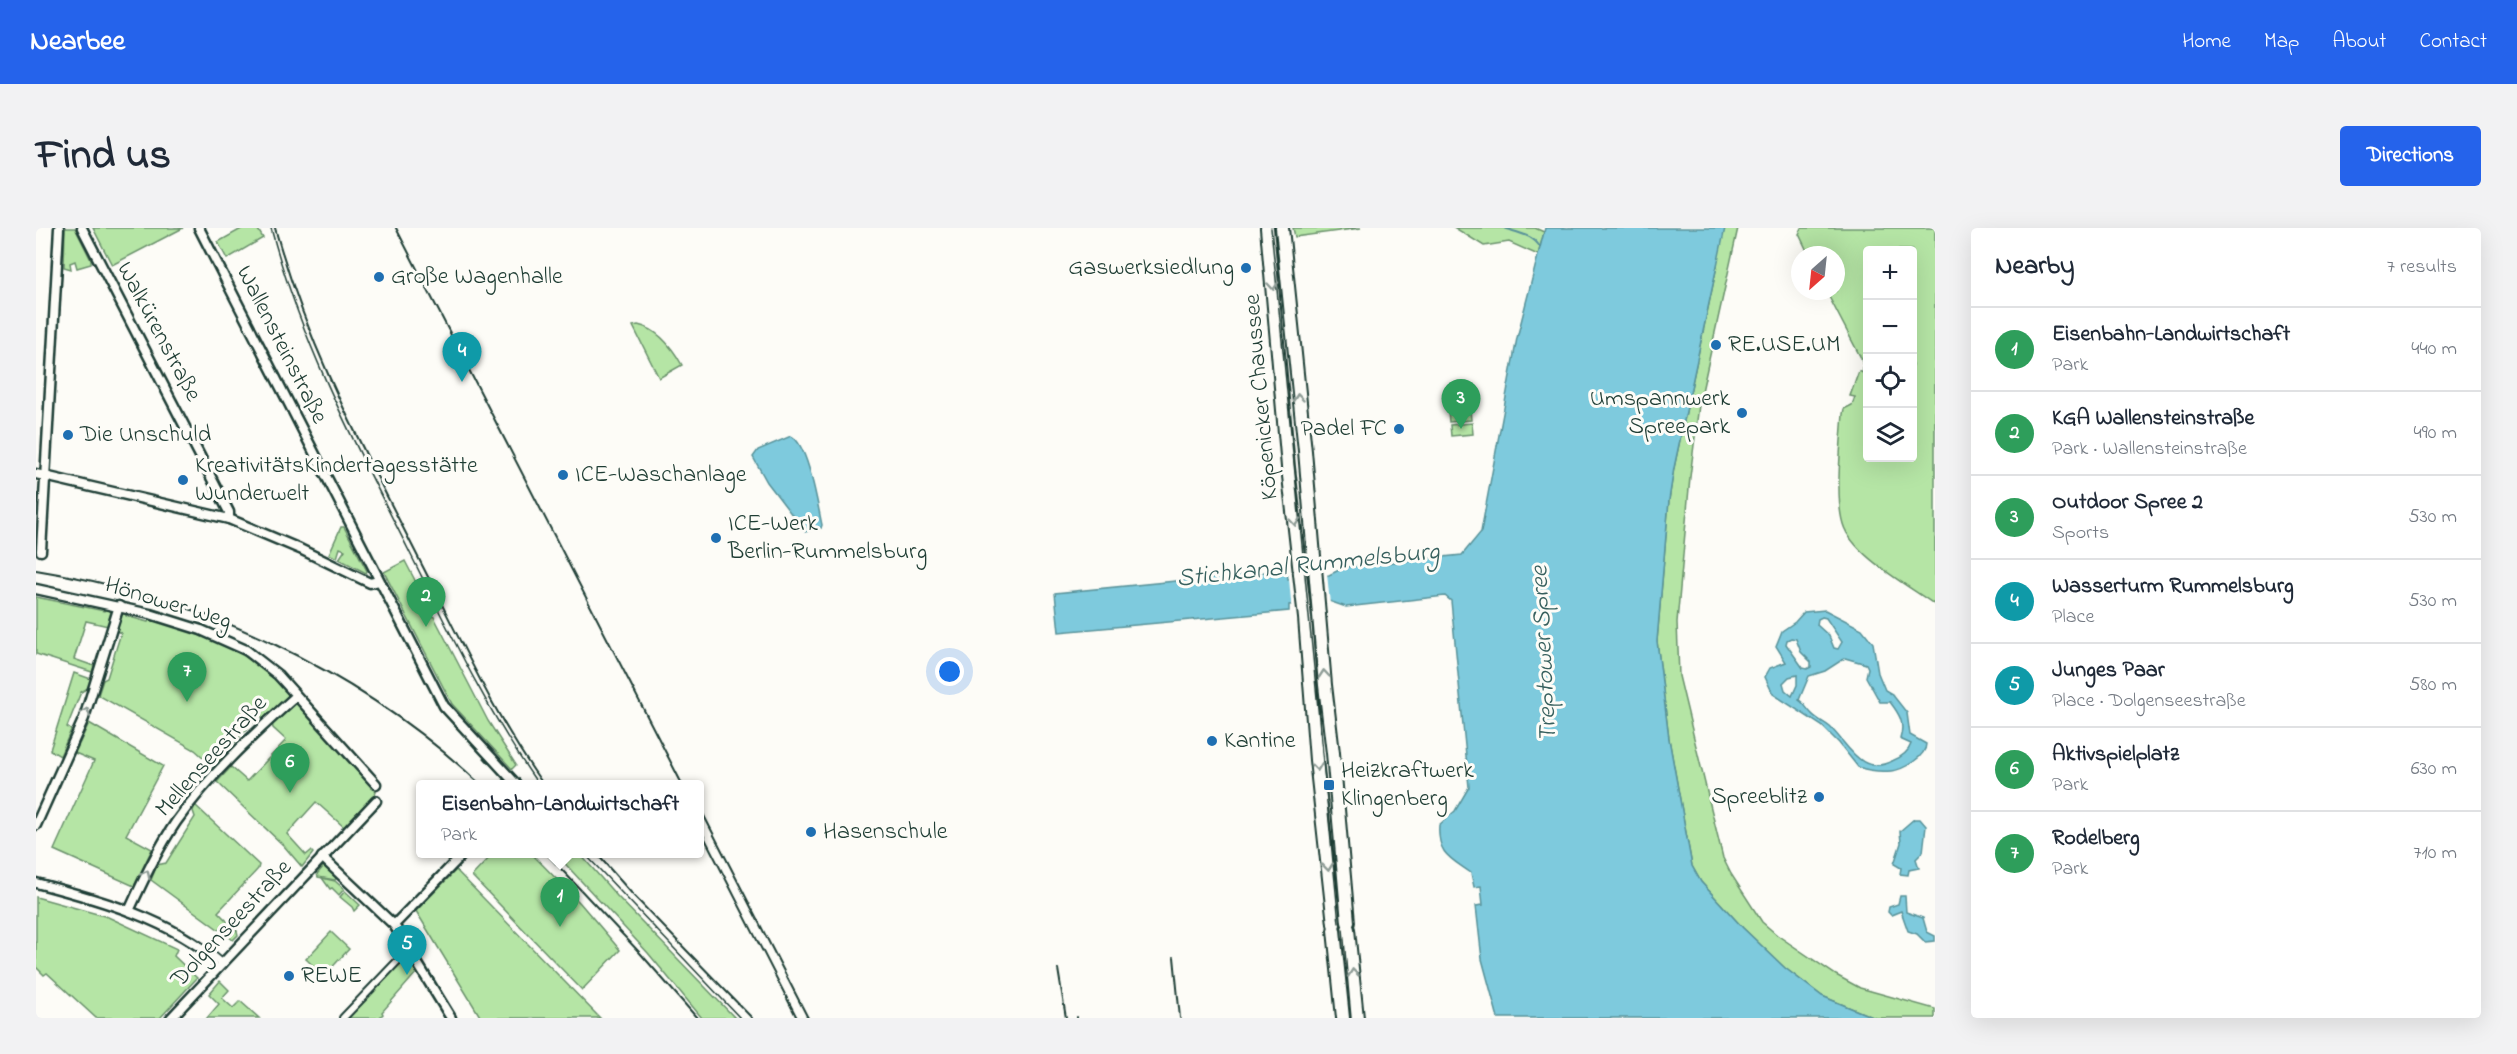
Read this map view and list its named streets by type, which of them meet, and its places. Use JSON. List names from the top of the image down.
{
  "streets": {
    "main road": ["Köpenicker Chaussee"],
    "street": [
      "Walkürenstraße",
      "Wallensteinstraße",
      "Hönower Weg",
      "Mellenseestraße",
      "Dolgenseestraße"
    ]
  },
  "crossings": [
    ["Hönower Weg", "Mellenseestraße"]
  ],
  "one_way": ["Mellenseestraße"],
  "water": ["Stichkanal Rummelsburg", "Treptower Spree"],
  "places": {
    "other": [
      "Gaswerksiedlung",
      "Große Wagenhalle",
      "RE.USE.UM",
      "Umspannwerk Spreepark",
      "Padel FC",
      "Die Unschuld",
      "ICE-Waschanlage",
      "KreativitätsKindertagesstätte Wunderwelt",
      "ICE-Werk Berlin-Rummelsburg",
      "Kantine",
      "Spreeblitz",
      "Hasenschule",
      "REWE"
    ],
    "transit": ["Heizkraftwerk Klingenberg"]
  },
  "north": "bottom left",
  "page": {
    "header": "Nearbee",
    "nav": [
      "Home",
      "Map",
      "About",
      "Contact"
    ],
    "title": "Find us",
    "buttons": "Directions",
    "heading": ["Nearby", "7 results"],
    "map_buttons": ["+", "−"],
    "list": [
      {
        "mark": "1",
        "name": "Eisenbahn-Landwirtschaft",
        "note": "Park",
        "value": "440 m"
      },
      {
        "mark": "2",
        "name": "KGA Wallensteinstraße",
        "note": "Park · Wallensteinstraße",
        "value": "490 m"
      },
      {
        "mark": "3",
        "name": "Outdoor Spree 2",
        "note": "Sports",
        "value": "530 m"
      },
      {
        "mark": "4",
        "name": "Wasserturm Rummelsburg",
        "note": "Place",
        "value": "530 m"
      },
      {
        "mark": "5",
        "name": "Junges Paar",
        "note": "Place · Dolgenseestraße",
        "value": "580 m"
      },
      {
        "mark": "6",
        "name": "Aktivspielplatz",
        "note": "Park",
        "value": "630 m"
      },
      {
        "mark": "7",
        "name": "Rodelberg",
        "note": "Park",
        "value": "710 m"
      }
    ],
    "pins": [
      "4",
      "3",
      "2",
      "7",
      "6",
      "1",
      "5"
    ],
    "popup": ["Eisenbahn-Landwirtschaft", "Park"]
  }
}
